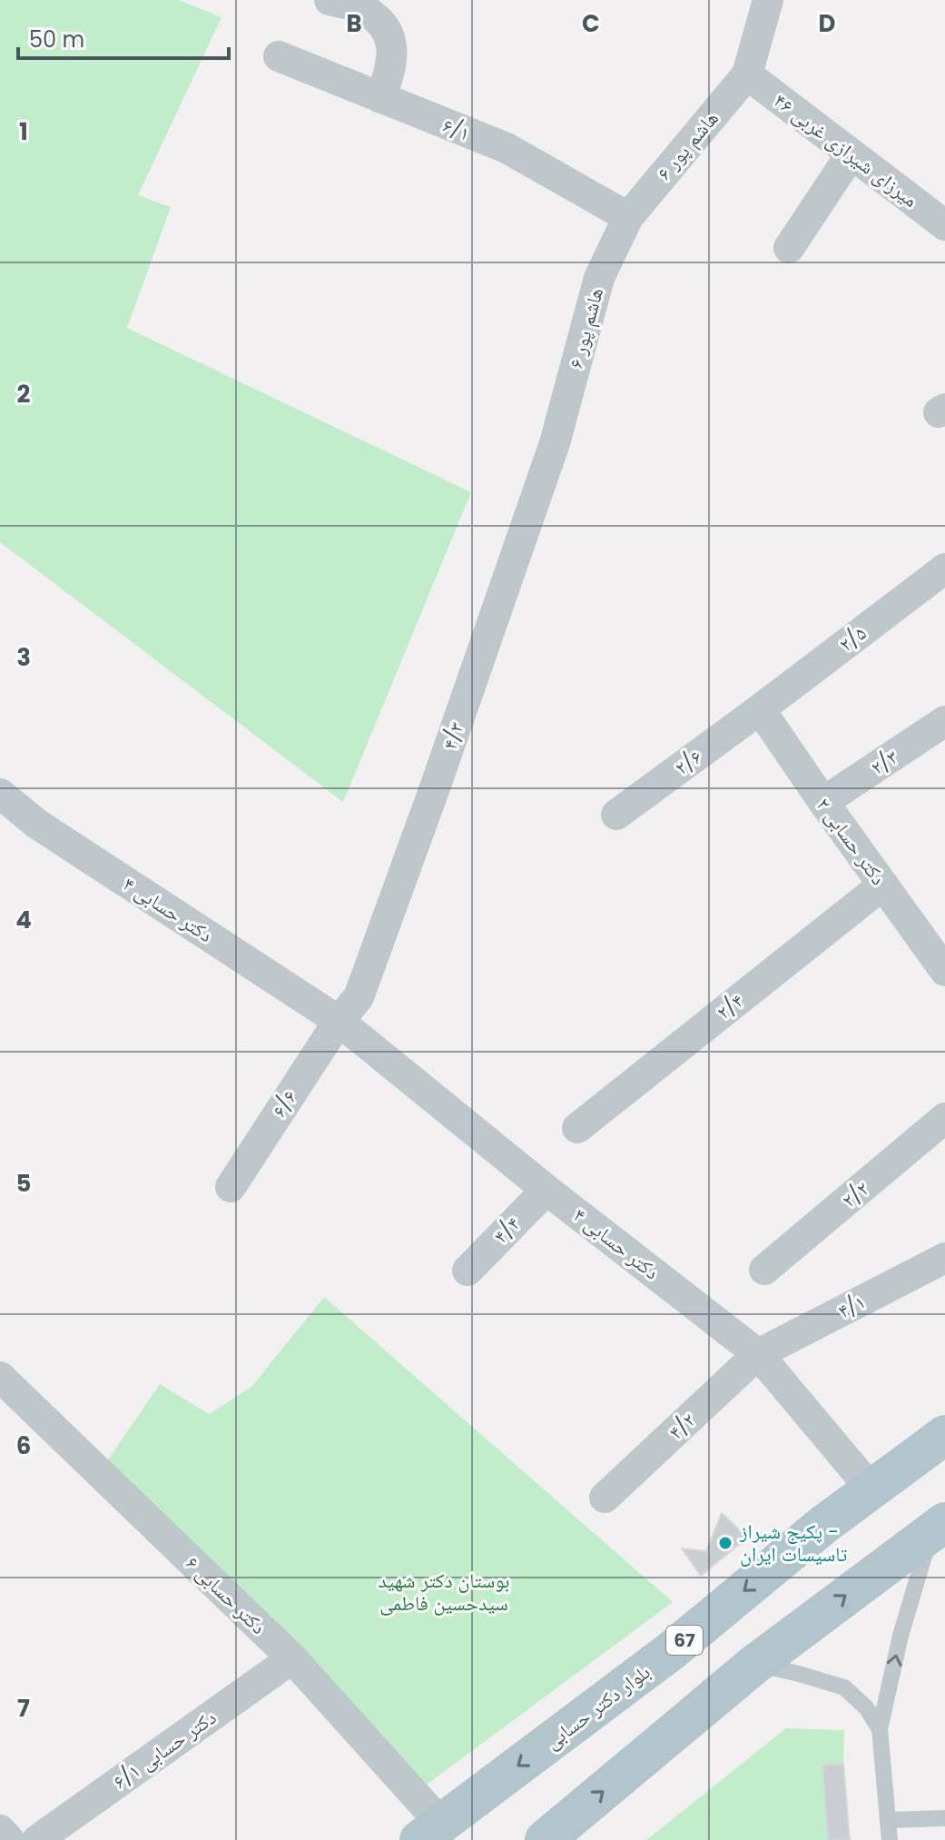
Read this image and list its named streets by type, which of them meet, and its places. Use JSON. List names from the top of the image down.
{
  "streets": {
    "main road": ["67", "بلوار دکتر حسابی"],
    "street": [
      "۶/۱",
      "۶ هاشم پور",
      "میرزای شیرازی غربی ۴۶",
      "هاشم پور ۶",
      "۲/۵",
      "۴/۳",
      "۲/۶",
      "۲/۳",
      "دکتر حسابی ۲",
      "۴ دکتر حسابی",
      "۲/۴",
      "۶/۶",
      "۲/۲",
      "۴/۴",
      "دکتر حسابی ۴",
      "۴/۱",
      "۴/۲",
      "۶ دکتر حسابی",
      "۶/۱ دکتر حسابی"
    ]
  },
  "crossings": [
    ["۶/۱", "۶ هاشم پور"],
    ["۶/۱", "هاشم پور ۶"],
    ["۶ هاشم پور", "میرزای شیرازی غربی ۴۶"],
    ["۶ هاشم پور", "هاشم پور ۶"],
    ["هاشم پور ۶", "۴/۳"],
    ["۲/۵", "۲/۶"],
    ["۲/۵", "دکتر حسابی ۲"],
    ["۴/۳", "۴ دکتر حسابی"],
    ["۴/۳", "۶/۶"],
    ["۴/۳", "دکتر حسابی ۴"],
    ["۲/۶", "دکتر حسابی ۲"],
    ["۲/۳", "دکتر حسابی ۲"],
    ["دکتر حسابی ۲", "۲/۴"],
    ["۴ دکتر حسابی", "۶/۶"],
    ["۴ دکتر حسابی", "دکتر حسابی ۴"],
    ["۶/۶", "دکتر حسابی ۴"],
    ["۴/۴", "دکتر حسابی ۴"],
    ["دکتر حسابی ۴", "۴/۱"],
    ["دکتر حسابی ۴", "۴/۲"],
    ["دکتر حسابی ۴", "بلوار دکتر حسابی"],
    ["۴/۱", "۴/۲"],
    ["۶ دکتر حسابی", "بلوار دکتر حسابی"],
    ["۶ دکتر حسابی", "۶/۱ دکتر حسابی"]
  ],
  "parks": ["بوستان دکتر شهید سیدحسین فاطمی"],
  "places": ["پکیج شیراز - تاسیسات ایران"],
  "scale_bar": "50 m",
  "grid": {
    "columns": ["B", "C", "D"],
    "rows": [
      "1",
      "2",
      "3",
      "4",
      "5",
      "6",
      "7"
    ]
  }
}
